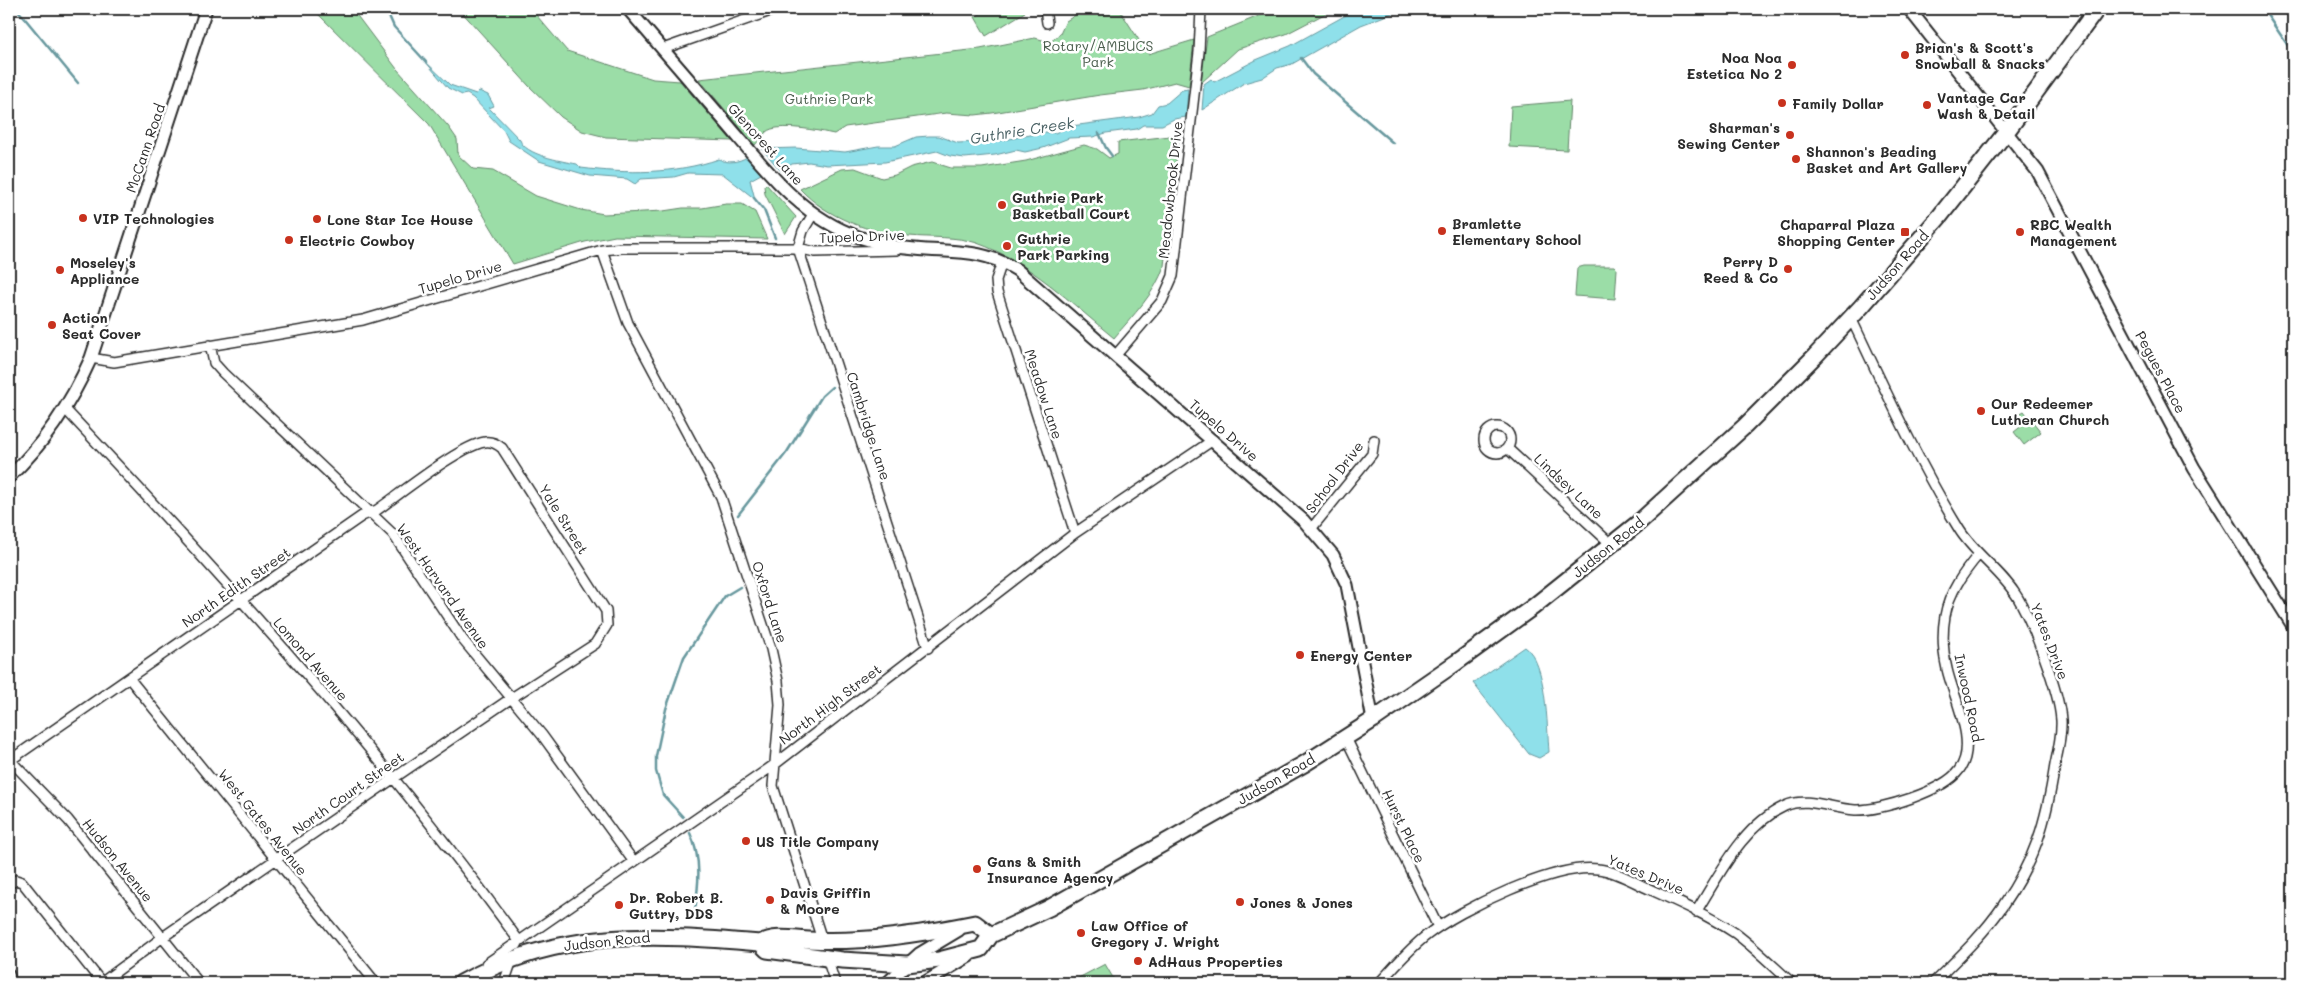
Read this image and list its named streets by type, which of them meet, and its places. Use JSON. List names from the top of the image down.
{
  "streets": {
    "main road": ["Judson Road"],
    "street": [
      "Glencrest Lane",
      "McCann Road",
      "Meadowbrook Drive",
      "Tupelo Drive",
      "Pegues Place",
      "Meadow Lane",
      "Cambridge Lane",
      "School Drive",
      "Lindsey Lane",
      "Yale Street",
      "West Harvard Avenue",
      "North Edith Street",
      "Oxford Lane",
      "Yates Drive",
      "Lomond Avenue",
      "Inwood Road",
      "North High Street",
      "North Court Street",
      "West Gates Avenue",
      "Hurst Place",
      "Hudson Avenue"
    ]
  },
  "crossings": [
    ["Glencrest Lane", "Tupelo Drive"],
    ["McCann Road", "Tupelo Drive"],
    ["McCann Road", "Lomond Avenue"],
    ["Meadowbrook Drive", "Tupelo Drive"],
    ["Tupelo Drive", "Judson Road"],
    ["Tupelo Drive", "Meadow Lane"],
    ["Tupelo Drive", "Cambridge Lane"],
    ["Tupelo Drive", "School Drive"],
    ["Tupelo Drive", "West Harvard Avenue"],
    ["Tupelo Drive", "Oxford Lane"],
    ["Tupelo Drive", "North High Street"],
    ["Judson Road", "Pegues Place"],
    ["Judson Road", "Lindsey Lane"],
    ["Judson Road", "Oxford Lane"],
    ["Judson Road", "Yates Drive"],
    ["Judson Road", "North High Street"],
    ["Judson Road", "Hurst Place"],
    ["Meadow Lane", "North High Street"],
    ["Cambridge Lane", "North High Street"],
    ["Yale Street", "North Edith Street"],
    ["Yale Street", "North Court Street"],
    ["West Harvard Avenue", "North Edith Street"],
    ["West Harvard Avenue", "North High Street"],
    ["West Harvard Avenue", "North Court Street"],
    ["North Edith Street", "Lomond Avenue"],
    ["North Edith Street", "West Gates Avenue"],
    ["North Edith Street", "Hudson Avenue"],
    ["Oxford Lane", "North High Street"],
    ["Yates Drive", "Inwood Road"],
    ["Yates Drive", "Hurst Place"],
    ["Lomond Avenue", "North High Street"],
    ["Lomond Avenue", "North Court Street"],
    ["North Court Street", "West Gates Avenue"],
    ["North Court Street", "Hudson Avenue"]
  ],
  "water": ["Guthrie Creek"],
  "parks": ["Rotary/AMBUCS Park", "Guthrie Park"],
  "places": {
    "other": [
      "Brian's & Scott's Snowball & Snacks",
      "Noa Noa Estetica No 2",
      "Family Dollar",
      "Vantage Car Wash & Detail",
      "Sharman's Sewing Center",
      "Shannon's Beading Basket and Art Gallery",
      "Guthrie Park Basketball Court",
      "VIP Technologies",
      "Lone Star Ice House",
      "Bramlette Elementary School",
      "RBC Wealth Management",
      "Electric Cowboy",
      "Guthrie Park Parking",
      "Perry D Reed & Co",
      "Moseley's Appliance",
      "Action Seat Cover",
      "Our Redeemer Lutheran Church",
      "Energy Center",
      "US Title Company",
      "Gans & Smith Insurance Agency",
      "Davis Griffin & Moore",
      "Jones & Jones",
      "Dr. Robert B. Guttry, DDS",
      "Law Office of Gregory J. Wright",
      "AdHaus Properties"
    ],
    "transit": ["Chaparral Plaza Shopping Center"]
  }
}
